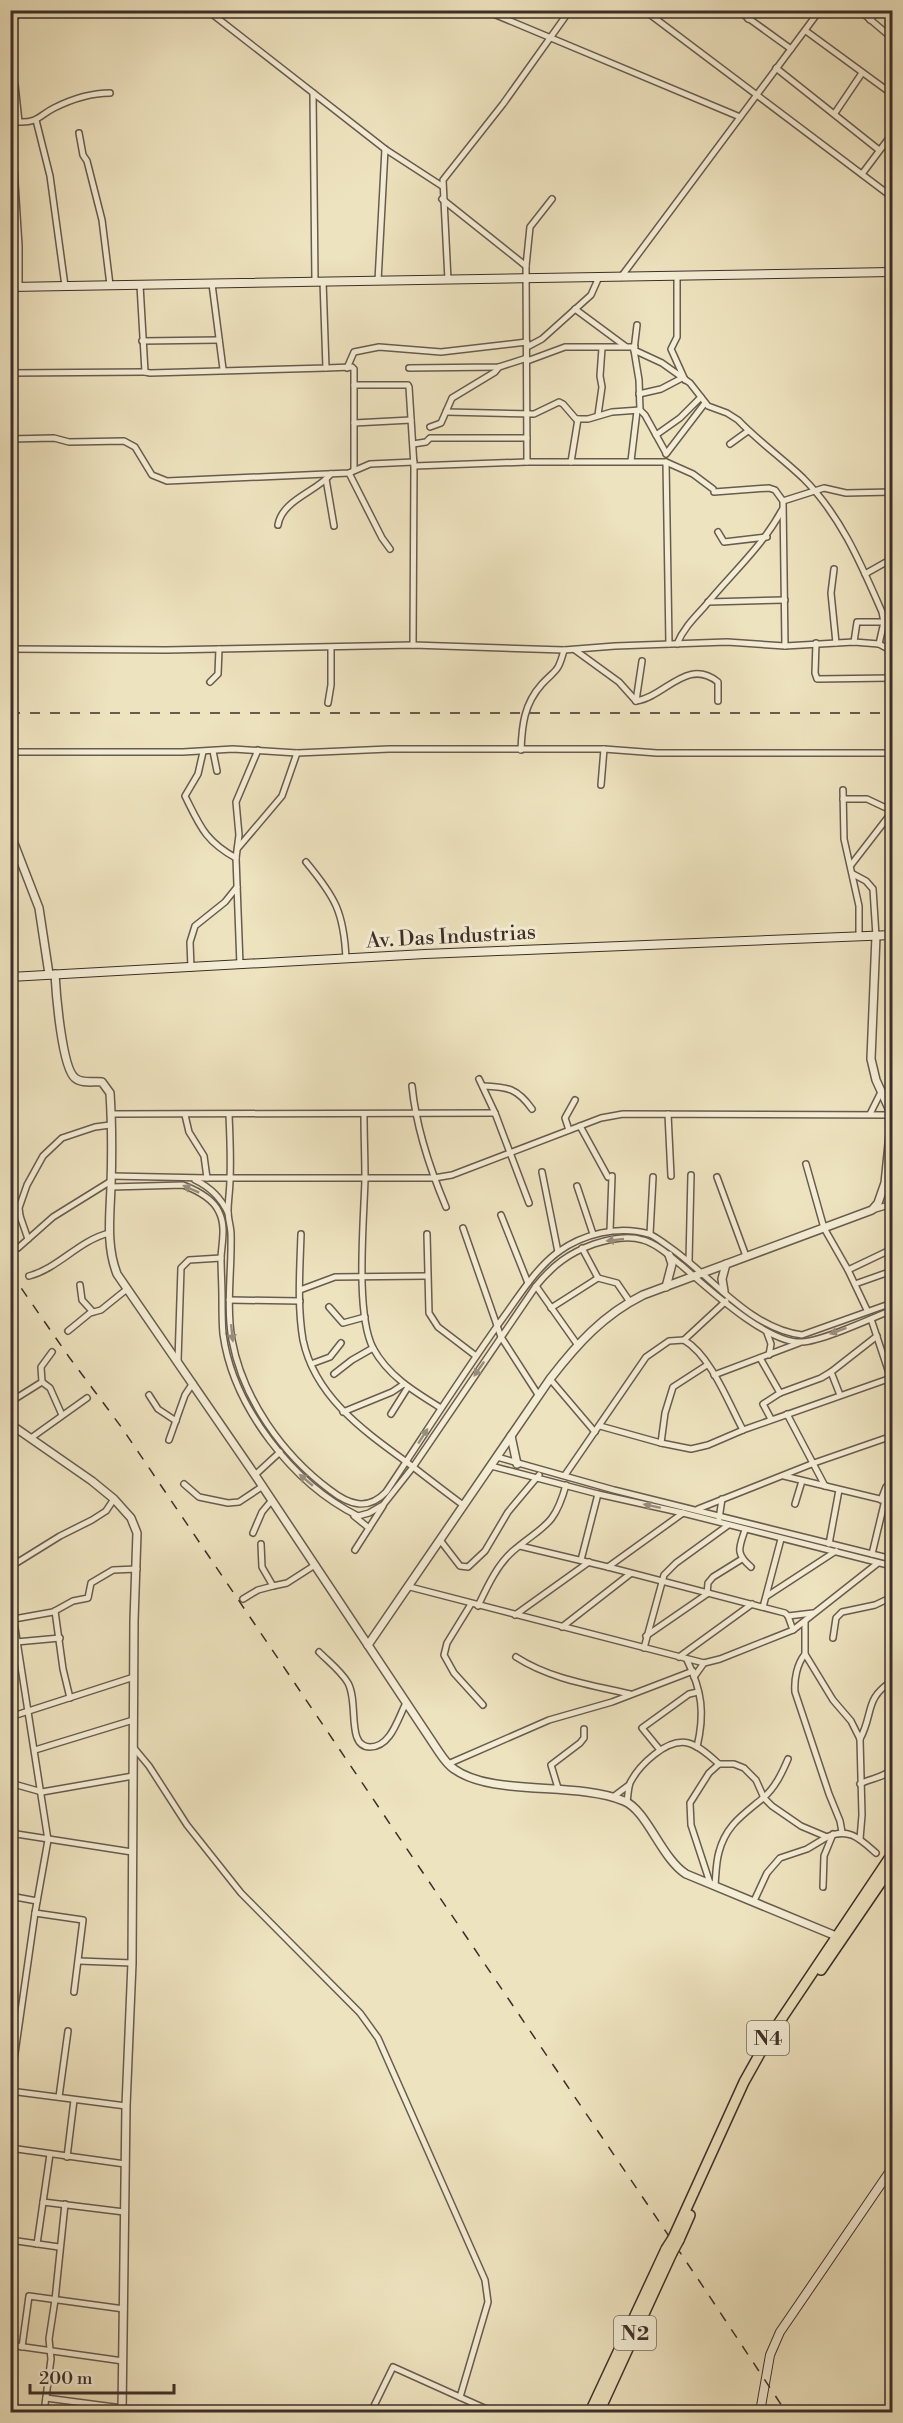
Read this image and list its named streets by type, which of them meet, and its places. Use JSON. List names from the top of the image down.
{
  "streets": {
    "highway": ["N4", "N2"],
    "main road": ["Av. Das Industrias"]
  },
  "crossings": [
    ["N4", "N2"]
  ],
  "scale_bar": "200 m"
}
